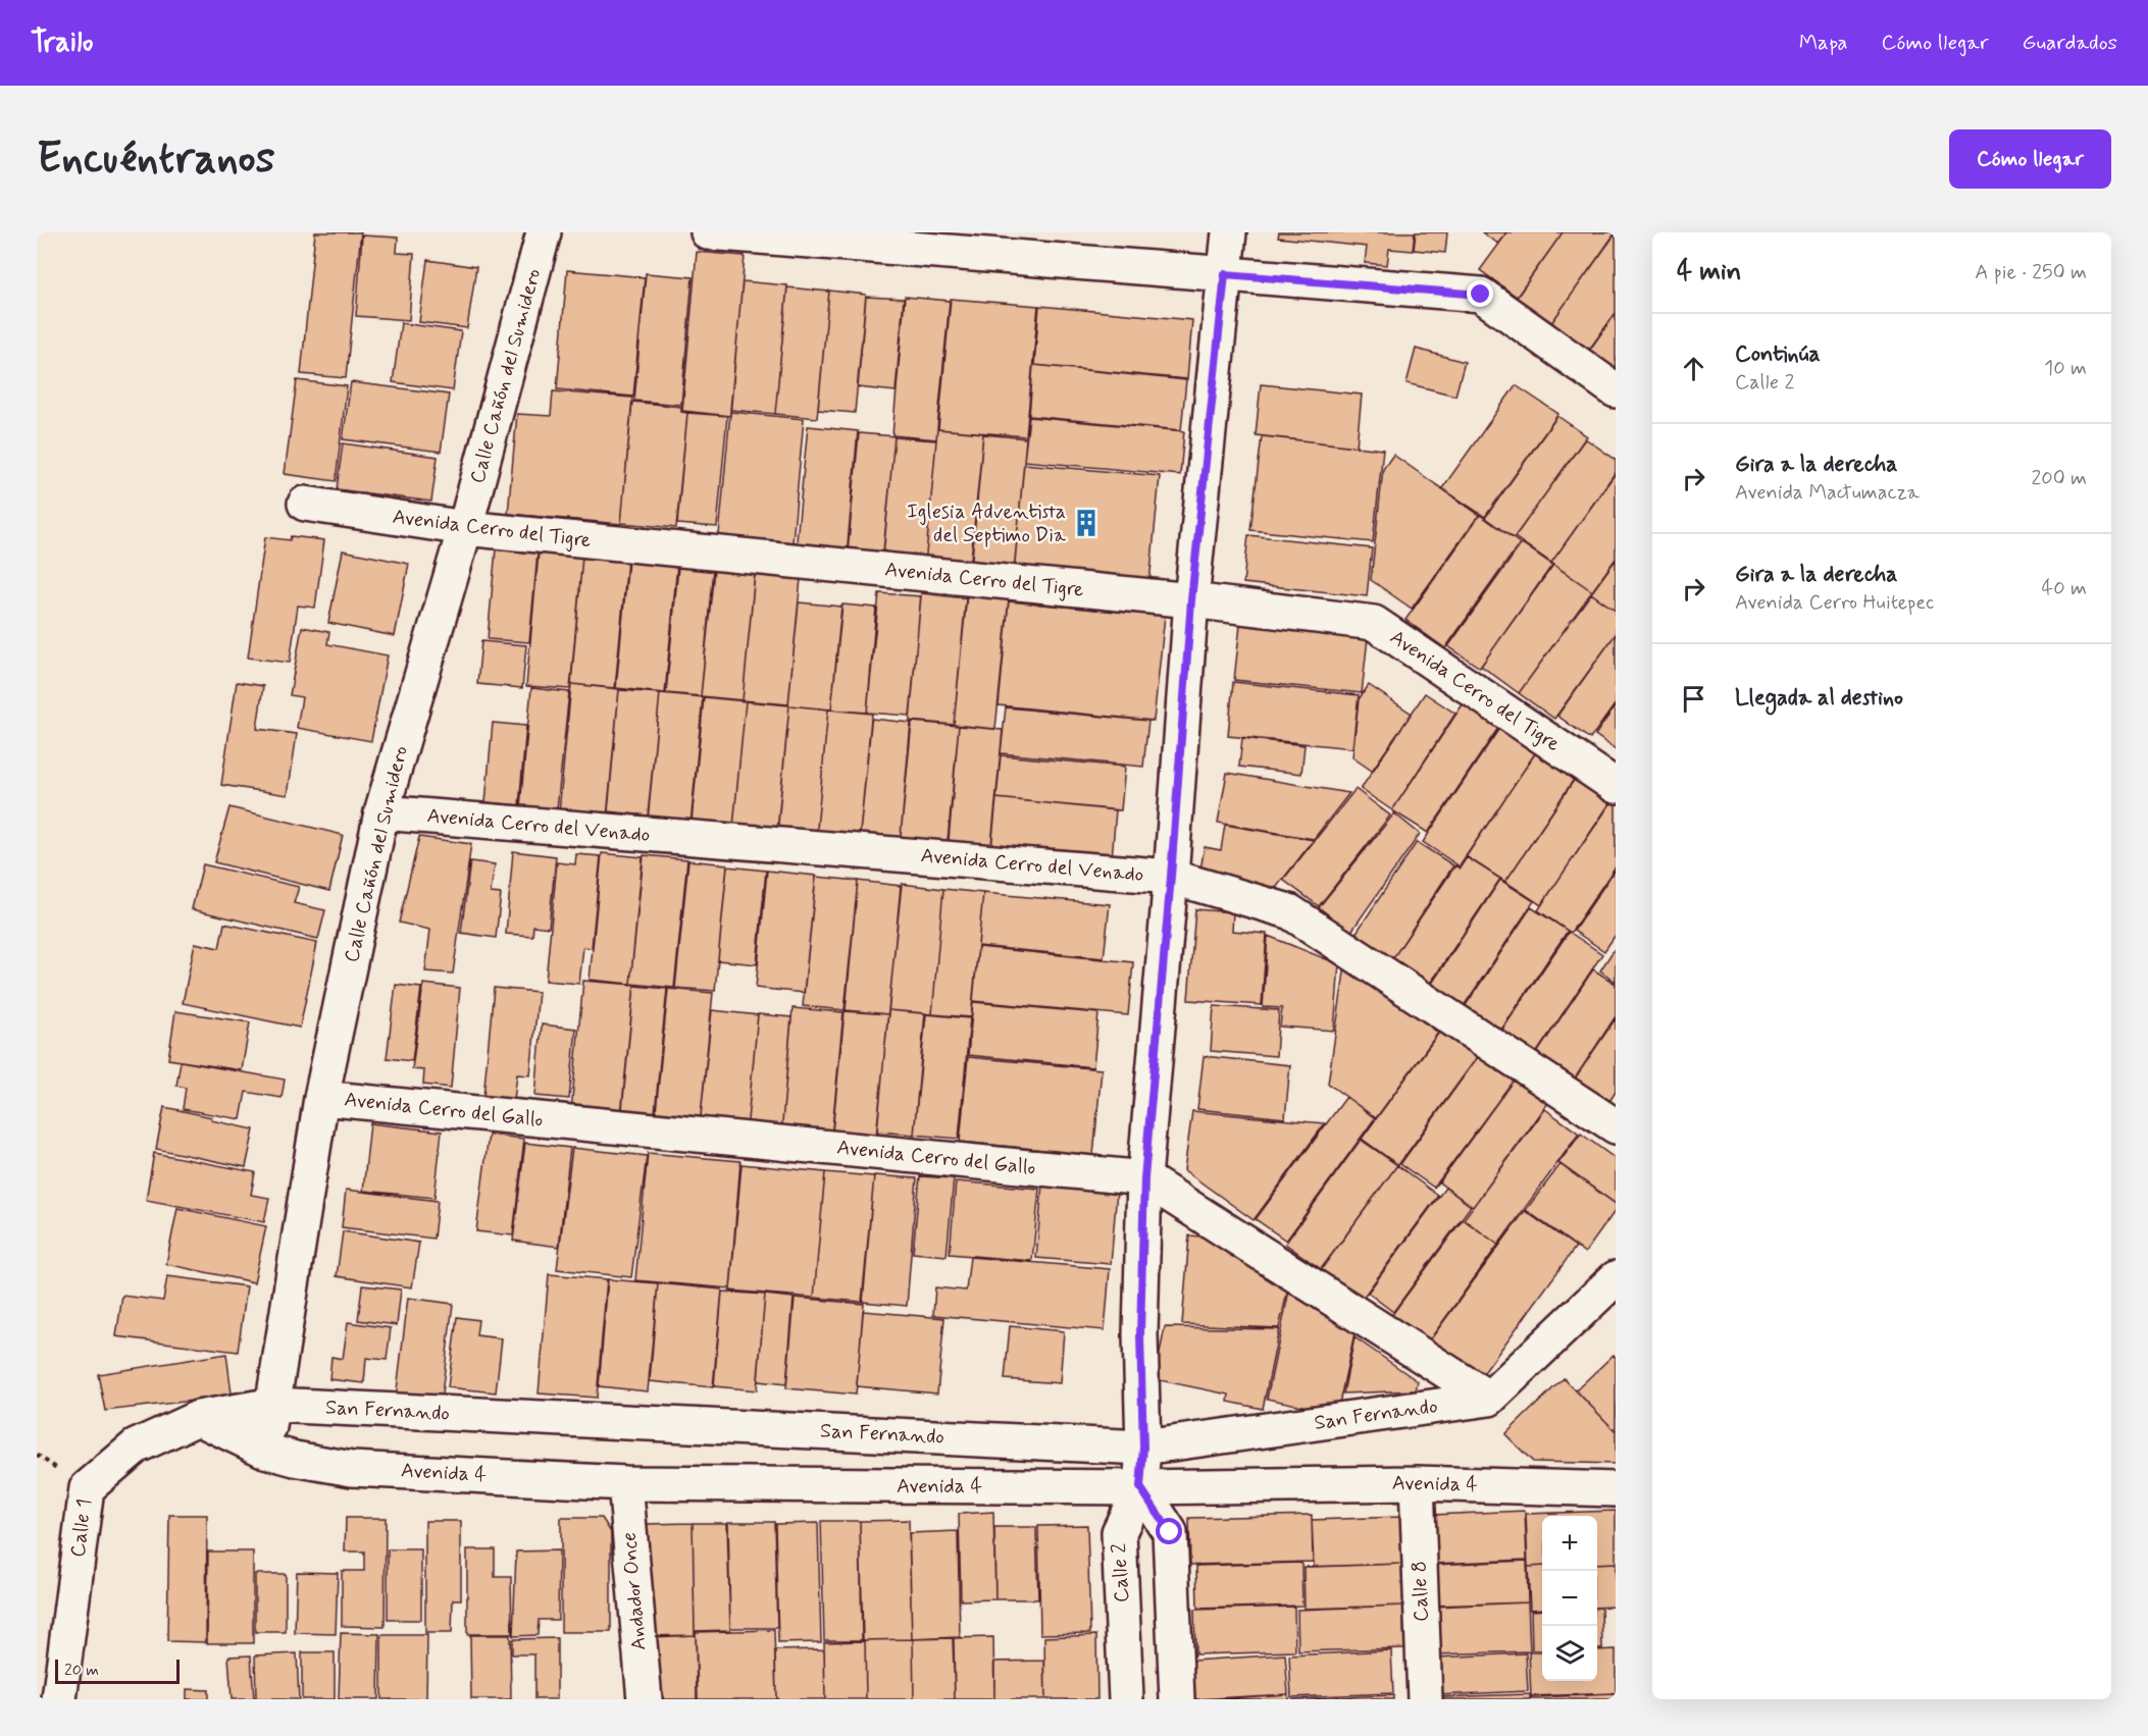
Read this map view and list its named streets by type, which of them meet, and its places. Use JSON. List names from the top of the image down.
{
  "streets": {
    "street": [
      "Calle Cañón del Sumidero",
      "Avenida Cerro del Tigre",
      "Avenida Cerro del Venado",
      "Avenida Cerro del Gallo",
      "San Fernando",
      "Avenida 4",
      "Calle 1",
      "Calle 2",
      "Andador Once",
      "Calle 8"
    ]
  },
  "crossings": [
    ["Calle Cañón del Sumidero", "Avenida Cerro del Tigre"],
    ["Calle Cañón del Sumidero", "Avenida Cerro del Venado"],
    ["Calle Cañón del Sumidero", "Avenida Cerro del Gallo"],
    ["Calle Cañón del Sumidero", "San Fernando"],
    ["Calle Cañón del Sumidero", "Avenida 4"],
    ["Calle Cañón del Sumidero", "Calle 1"],
    ["Avenida Cerro del Gallo", "San Fernando"],
    ["San Fernando", "Calle 1"],
    ["Avenida 4", "Calle 2"],
    ["Avenida 4", "Andador Once"],
    ["Avenida 4", "Calle 8"]
  ],
  "places": {
    "building": ["Iglesia Adventista del Septimo Dia"]
  },
  "scale_bar": "20 m",
  "page": {
    "header": "Trailo",
    "nav": ["Mapa", "Cómo llegar", "Guardados"],
    "buttons": "Cómo llegar",
    "title": "Encuéntranos",
    "heading": ["4 min", "A pie · 250 m"],
    "list": [
      ["Continúa", "Calle 2", "10 m"],
      ["Gira a la derecha", "Avenida Mactumacza", "200 m"],
      ["Gira a la derecha", "Avenida Cerro Huitepec", "40 m"],
      "Llegada al destino"
    ],
    "map_buttons": ["+", "−"],
    "scale": "20 m"
  }
}
